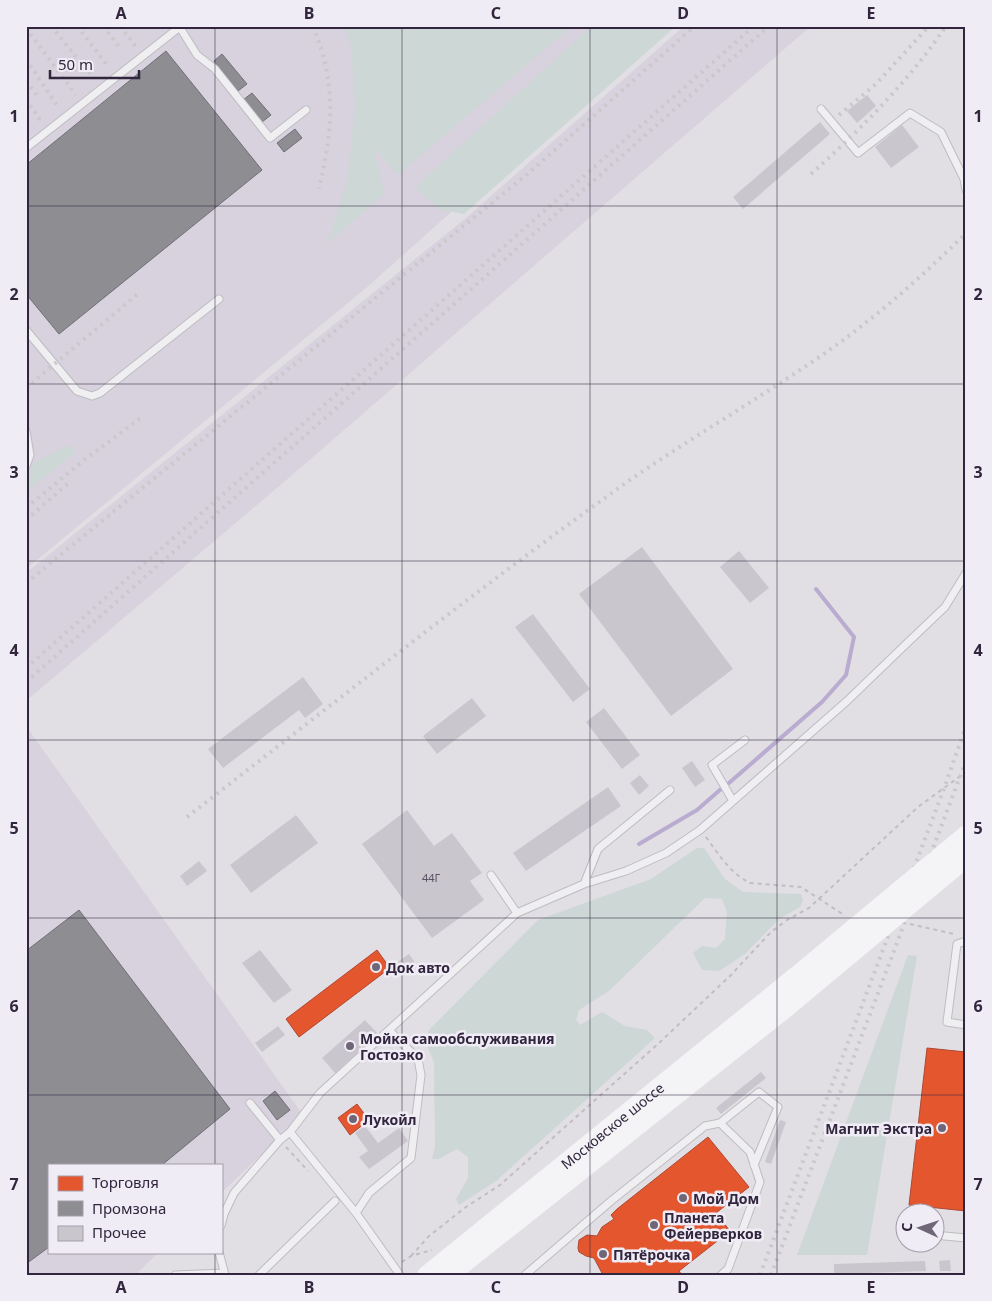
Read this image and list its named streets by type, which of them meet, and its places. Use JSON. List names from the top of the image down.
{
  "streets": {
    "main road": ["Московское шоссе"]
  },
  "places": [
    "Док авто",
    "Мойка самообслуживания Гостоэко",
    "Лукойл",
    "Магнит Экстра",
    "Мой Дом",
    "Планета Фейерверков",
    "Пятёрочка"
  ],
  "house_numbers": ["44Г"],
  "legend": ["Торговля", "Промзона", "Прочее"],
  "scale_bar": "50 m",
  "north": "left",
  "grid": {
    "columns": [
      "A",
      "B",
      "C",
      "D",
      "E"
    ],
    "rows": [
      "1",
      "2",
      "3",
      "4",
      "5",
      "6",
      "7"
    ]
  }
}
